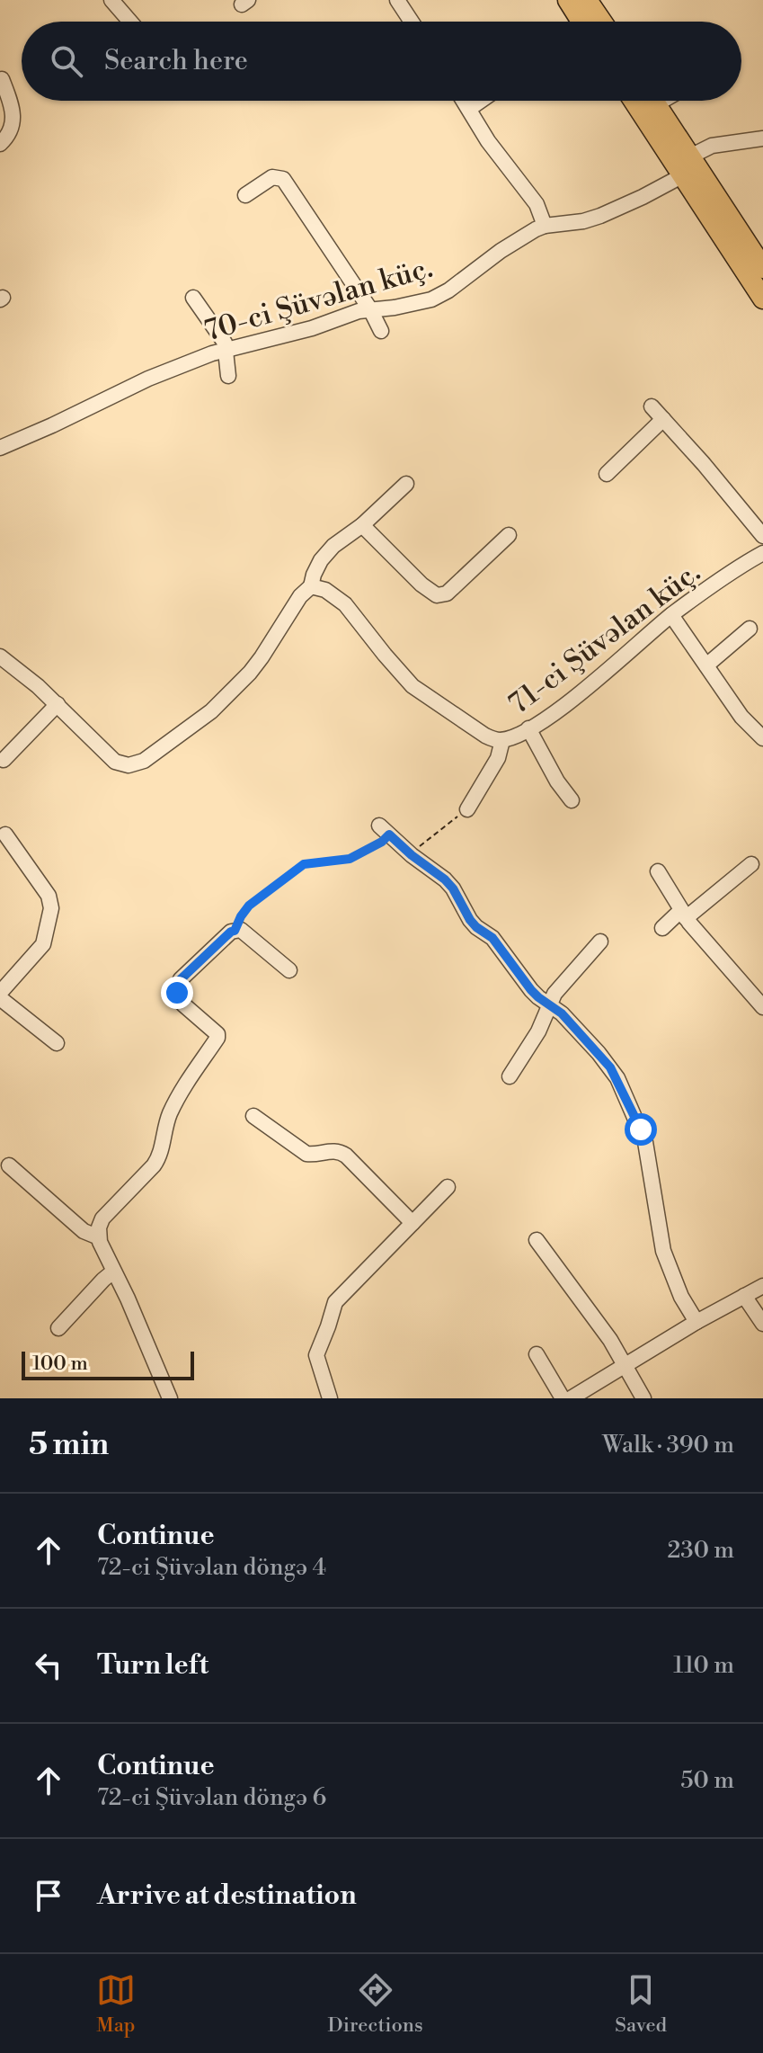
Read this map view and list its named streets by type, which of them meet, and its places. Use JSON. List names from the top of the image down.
{
  "streets": {
    "street": ["70-ci Şüvəlan küç.", "71-ci Şüvəlan küç."]
  },
  "scale_bar": "100 m",
  "page": {
    "search": "Search here",
    "scale": "100 m",
    "heading": ["5 min", "Walk · 390 m"],
    "list": [
      ["Continue", "72-ci Şüvəlan döngə 4", "230 m"],
      ["Turn left", "110 m"],
      ["Continue", "72-ci Şüvəlan döngə 6", "50 m"],
      "Arrive at destination"
    ],
    "nav": ["Map", "Directions", "Saved"]
  }
}
